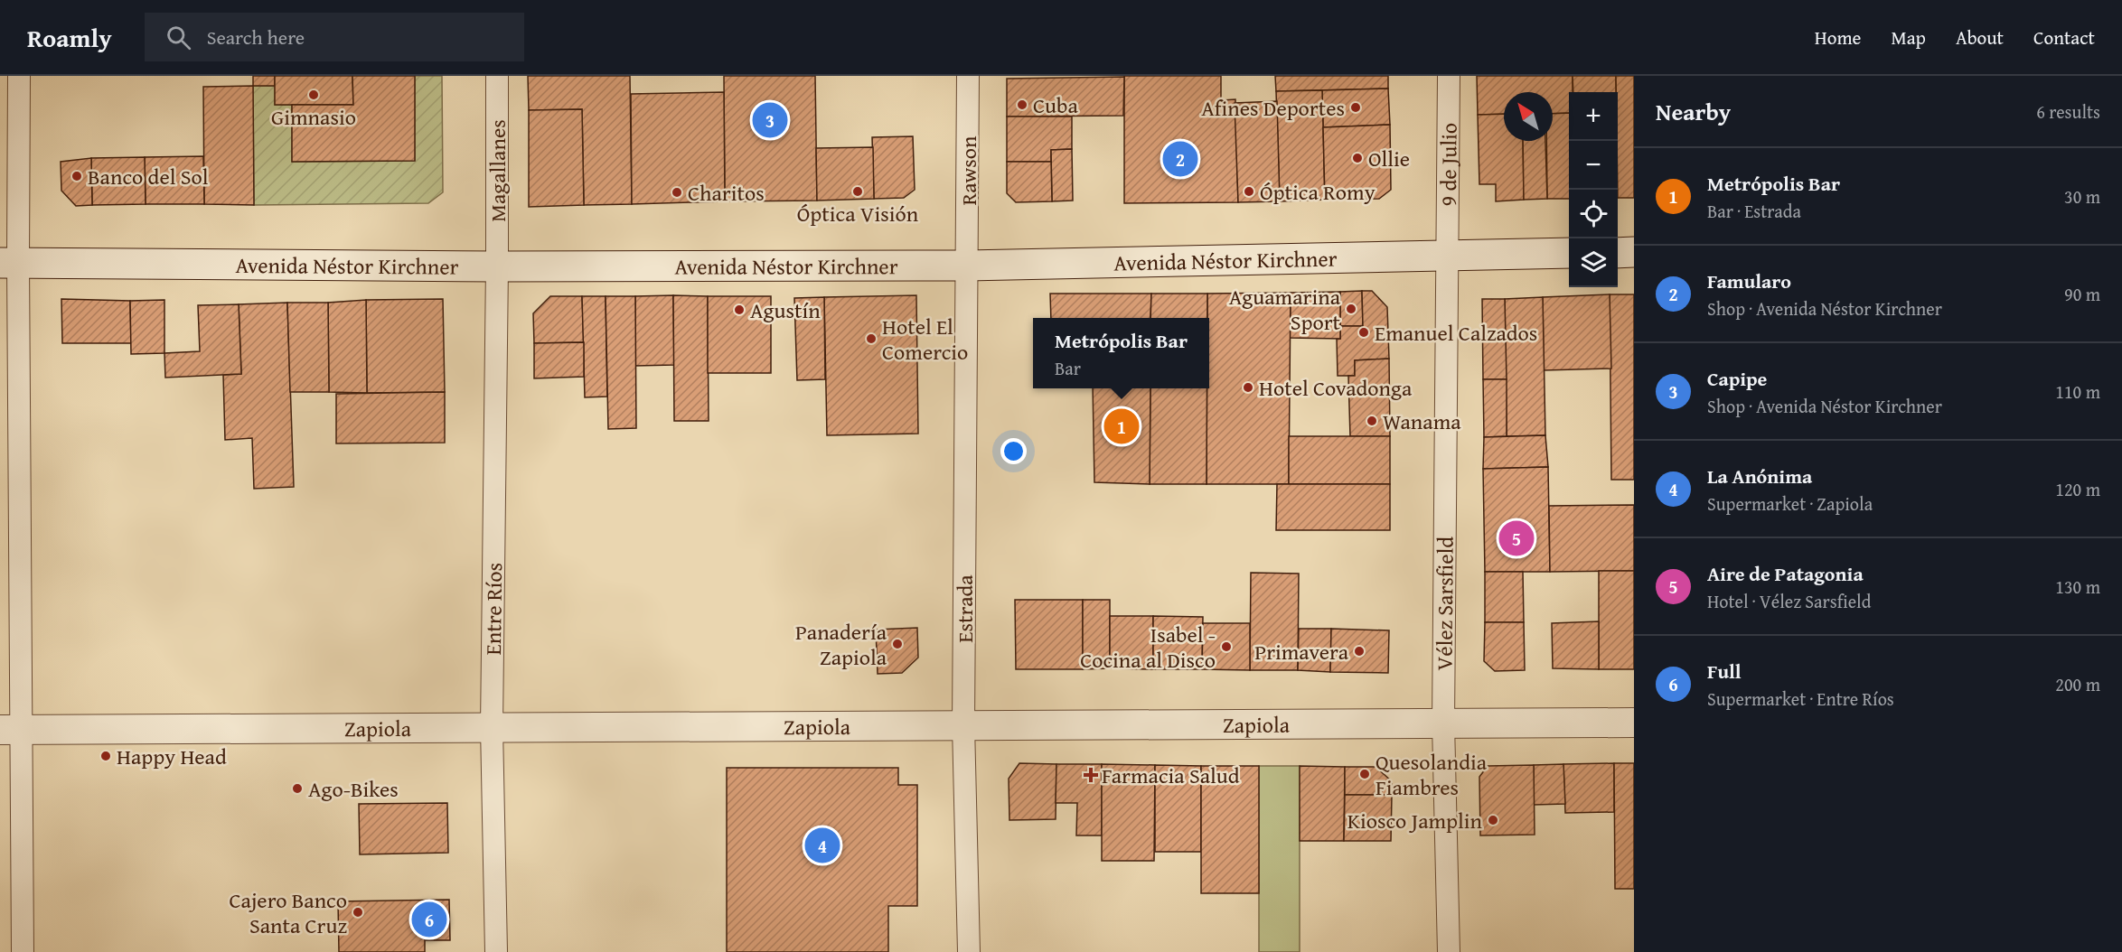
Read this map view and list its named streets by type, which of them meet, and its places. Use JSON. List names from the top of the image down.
{
  "streets": {
    "main road": ["Avenida Néstor Kirchner"],
    "street": [
      "9 de Julio",
      "Magallanes",
      "Rawson",
      "Vélez Sarsfield",
      "Entre Ríos",
      "Estrada",
      "Zapiola"
    ]
  },
  "crossings": [
    ["9 de Julio", "Avenida Néstor Kirchner"],
    ["9 de Julio", "Vélez Sarsfield"],
    ["Magallanes", "Avenida Néstor Kirchner"],
    ["Magallanes", "Entre Ríos"],
    ["Rawson", "Avenida Néstor Kirchner"],
    ["Rawson", "Estrada"],
    ["Avenida Néstor Kirchner", "Vélez Sarsfield"],
    ["Avenida Néstor Kirchner", "Entre Ríos"],
    ["Avenida Néstor Kirchner", "Estrada"],
    ["Vélez Sarsfield", "Zapiola"],
    ["Entre Ríos", "Zapiola"],
    ["Estrada", "Zapiola"]
  ],
  "places": {
    "other": [
      "Gimnasio",
      "Cuba",
      "Afines Deportes",
      "Ollie",
      "Banco del Sol",
      "Óptica Visión",
      "Óptica Romy",
      "Charitos",
      "Aguamarina Sport",
      "Agustín",
      "Emanuel Calzados",
      "Hotel El Comercio",
      "Hotel Covadonga",
      "Wanama",
      "Panadería Zapiola",
      "Isabel - Cocina al Disco",
      "Primavera",
      "Happy Head",
      "Quesolandia Fiambres",
      "Ago-Bikes",
      "Kiosco Jamplin",
      "Cajero Banco Santa Cruz"
    ],
    "health": ["Farmacia Salud"]
  },
  "north": "top left",
  "page": {
    "header": "Roamly",
    "search": "Search here",
    "nav": [
      "Home",
      "Map",
      "About",
      "Contact"
    ],
    "heading": ["Nearby", "6 results"],
    "map_buttons": ["+", "−"],
    "pins": [
      "3",
      "2",
      "1",
      "5",
      "4",
      "6"
    ],
    "list": [
      {
        "mark": "1",
        "name": "Metrópolis Bar",
        "note": "Bar · Estrada",
        "value": "30 m"
      },
      {
        "mark": "2",
        "name": "Famularo",
        "note": "Shop · Avenida Néstor Kirchner",
        "value": "90 m"
      },
      {
        "mark": "3",
        "name": "Capipe",
        "note": "Shop · Avenida Néstor Kirchner",
        "value": "110 m"
      },
      {
        "mark": "4",
        "name": "La Anónima",
        "note": "Supermarket · Zapiola",
        "value": "120 m"
      },
      {
        "mark": "5",
        "name": "Aire de Patagonia",
        "note": "Hotel · Vélez Sarsfield",
        "value": "130 m"
      },
      {
        "mark": "6",
        "name": "Full",
        "note": "Supermarket · Entre Ríos",
        "value": "200 m"
      }
    ],
    "popup": ["Metrópolis Bar", "Bar"]
  }
}
